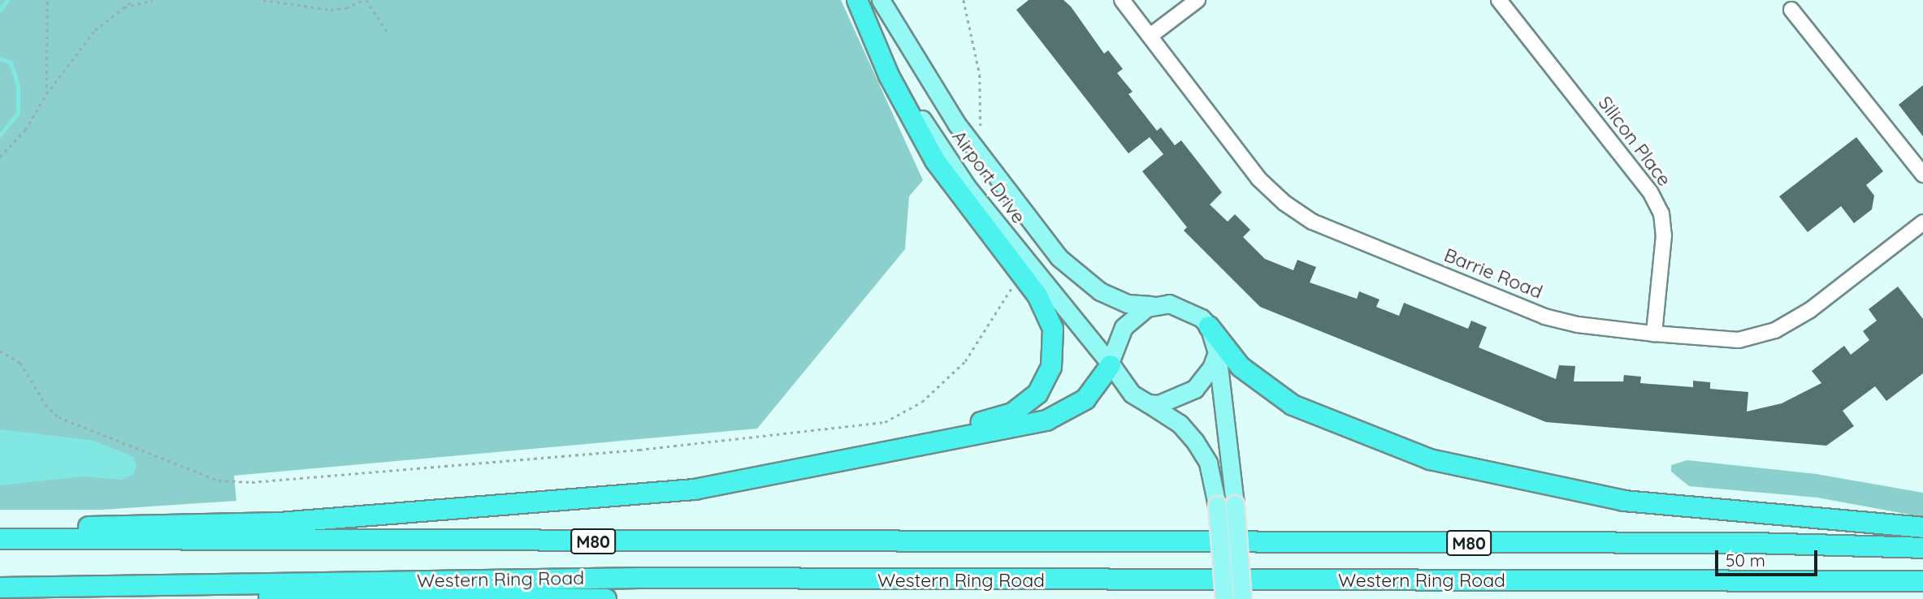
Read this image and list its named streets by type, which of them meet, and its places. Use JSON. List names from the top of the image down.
{
  "streets": {
    "highway": ["M80", "Western Ring Road"],
    "main road": ["Airport Drive"],
    "street": ["Silicon Place", "Barrie Road"]
  },
  "crossings": [
    ["Silicon Place", "Barrie Road"]
  ],
  "scale_bar": "50 m"
}
